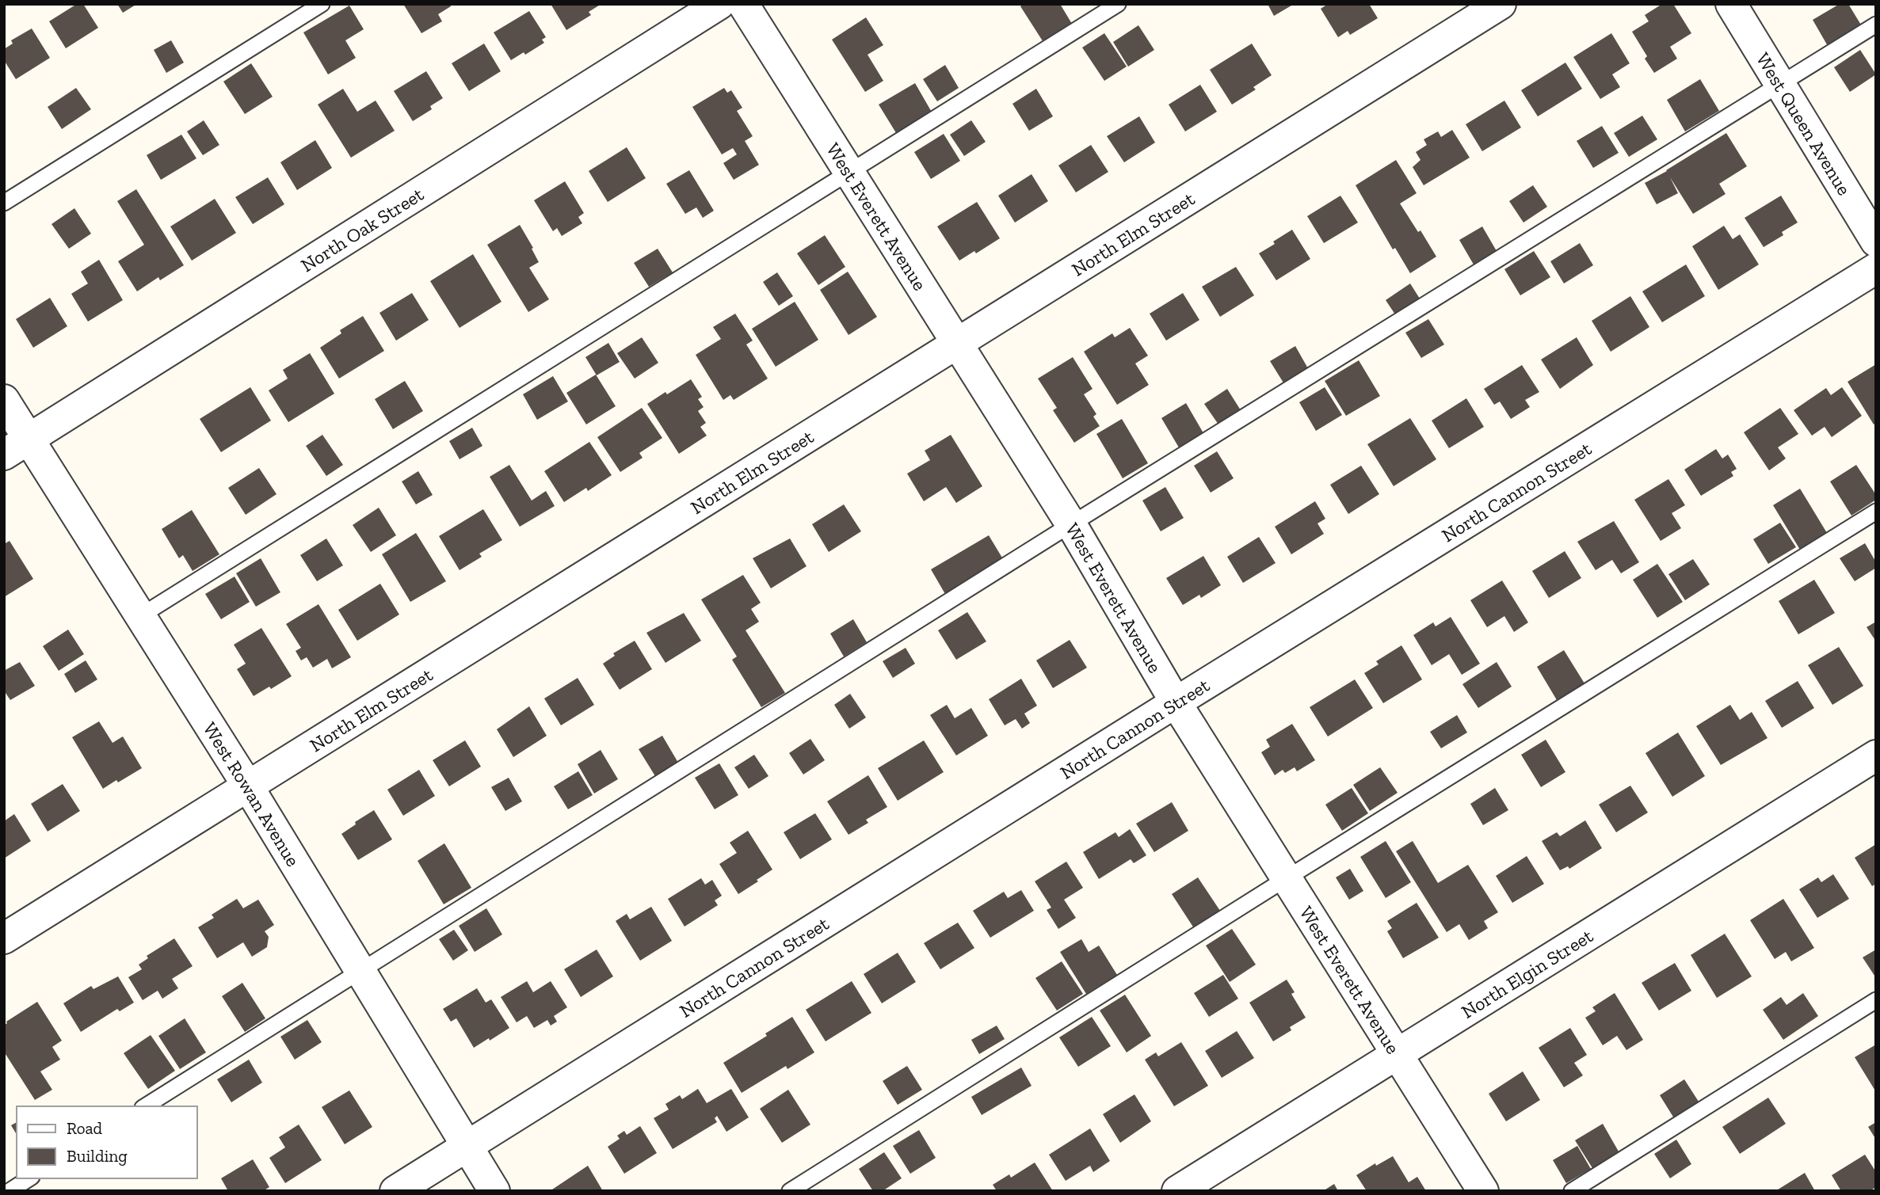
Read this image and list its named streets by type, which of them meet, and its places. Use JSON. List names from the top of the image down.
{
  "streets": {
    "street": [
      "West Queen Avenue",
      "West Everett Avenue",
      "North Oak Street",
      "North Elm Street",
      "North Cannon Street",
      "West Rowan Avenue",
      "North Elgin Street"
    ]
  },
  "crossings": [
    ["West Everett Avenue", "North Elm Street"],
    ["West Everett Avenue", "North Cannon Street"],
    ["West Everett Avenue", "North Elgin Street"],
    ["North Oak Street", "West Rowan Avenue"],
    ["North Elm Street", "West Rowan Avenue"],
    ["North Cannon Street", "West Rowan Avenue"]
  ],
  "legend": ["Road", "Building"]
}
